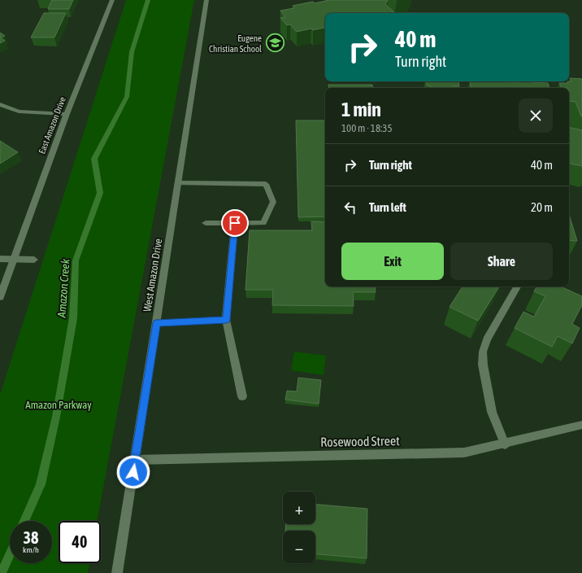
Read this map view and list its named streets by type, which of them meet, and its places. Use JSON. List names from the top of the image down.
{
  "streets": {
    "street": ["East Amazon Drive", "West Amazon Drive", "Rosewood Street"]
  },
  "crossings": [
    ["West Amazon Drive", "Rosewood Street"]
  ],
  "water": ["Amazon Creek"],
  "parks": ["Amazon Parkway"],
  "places": {
    "school or university": ["Eugene Christian School"]
  },
  "page": {
    "turn": ["40 m", "Turn right"],
    "heading": ["1 min", "100 m · 18:35"],
    "list": [
      {
        "name": "Turn right",
        "value": "40 m"
      },
      {
        "name": "Turn left",
        "value": "20 m"
      }
    ],
    "buttons": ["Exit", "Share"],
    "map_buttons": ["+", "−"],
    "speed": "38 km/h",
    "limit": "40"
  }
}
